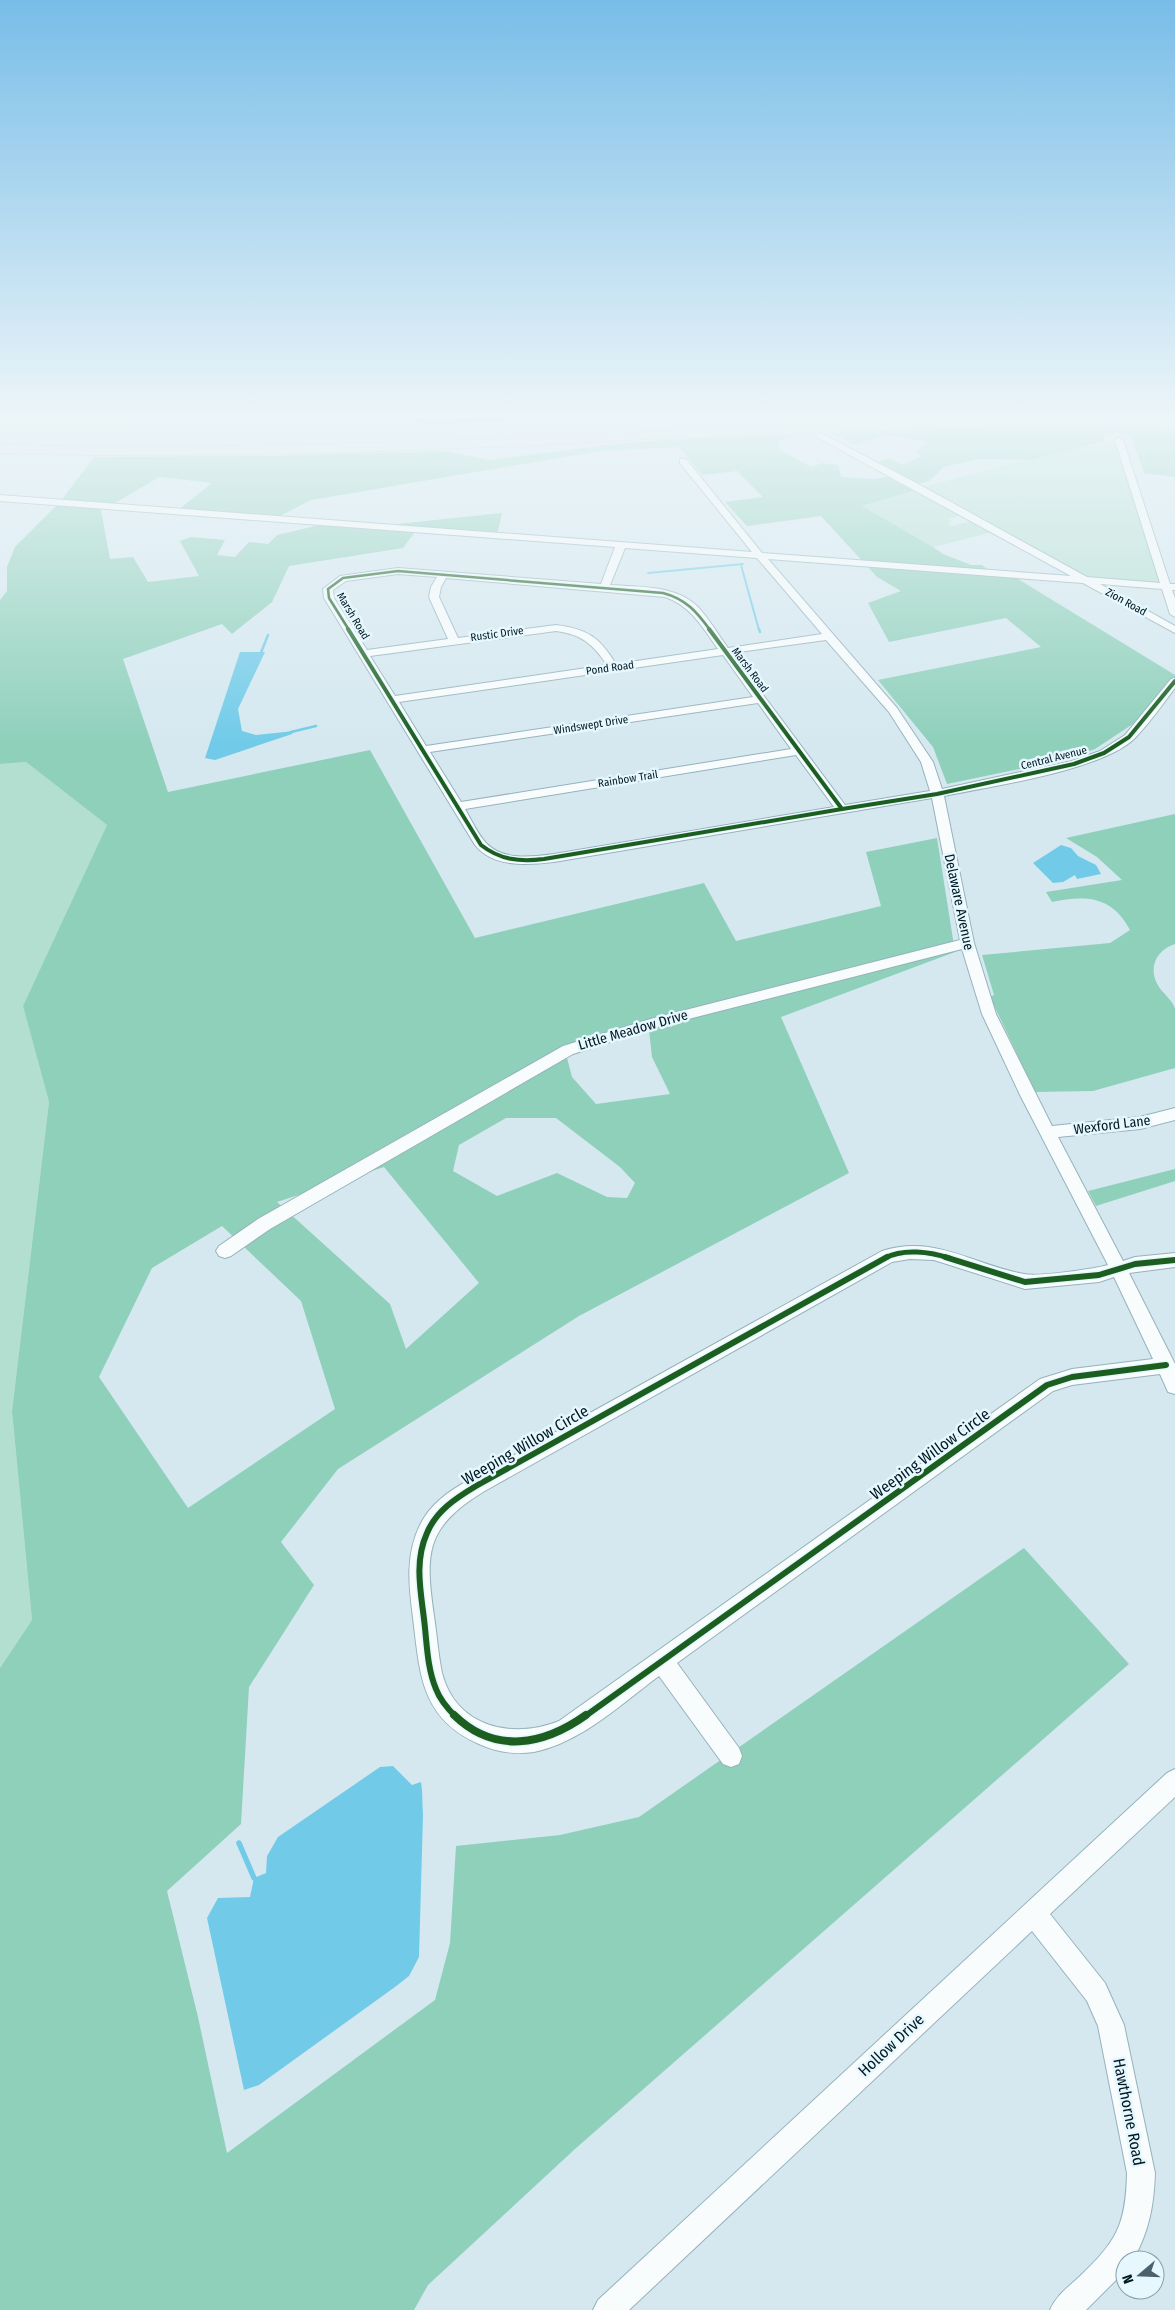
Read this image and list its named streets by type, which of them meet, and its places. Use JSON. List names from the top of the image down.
{
  "streets": {
    "street": [
      "Zion Road",
      "Marsh Road",
      "Rustic Drive",
      "Pond Road",
      "Windswept Drive",
      "Central Avenue",
      "Rainbow Trail",
      "Delaware Avenue",
      "Little Meadow Drive",
      "Wexford Lane",
      "Weeping Willow Circle",
      "Hollow Drive",
      "Hawthorne Road"
    ]
  },
  "crossings": [
    ["Marsh Road", "Rustic Drive"],
    ["Marsh Road", "Pond Road"],
    ["Marsh Road", "Windswept Drive"],
    ["Marsh Road", "Central Avenue"],
    ["Marsh Road", "Rainbow Trail"],
    ["Marsh Road", "Delaware Avenue"],
    ["Rustic Drive", "Pond Road"],
    ["Pond Road", "Delaware Avenue"],
    ["Central Avenue", "Delaware Avenue"],
    ["Delaware Avenue", "Little Meadow Drive"],
    ["Delaware Avenue", "Wexford Lane"],
    ["Delaware Avenue", "Weeping Willow Circle"],
    ["Hollow Drive", "Hawthorne Road"]
  ],
  "north": "left"
}
